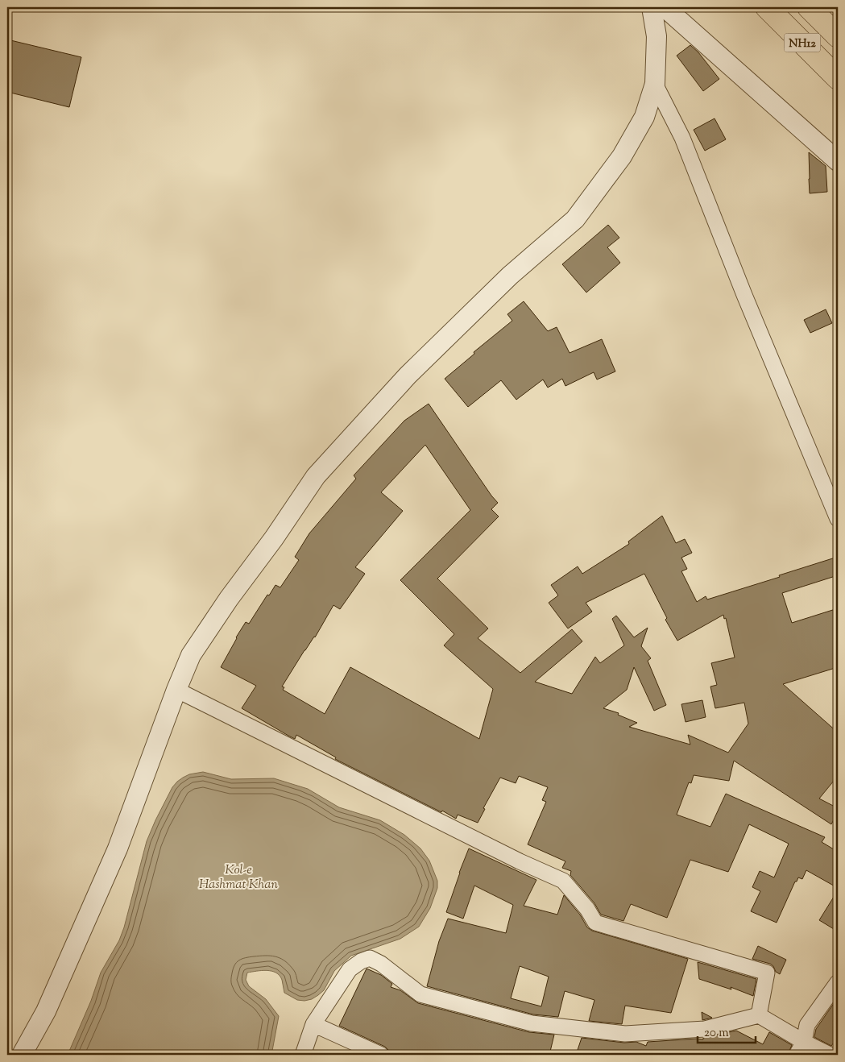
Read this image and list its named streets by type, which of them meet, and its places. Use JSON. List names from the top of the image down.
{
  "streets": {
    "highway": ["NH12"]
  },
  "water": ["Kol-e Hashmat Khan"],
  "scale_bar": "20 m"
}
